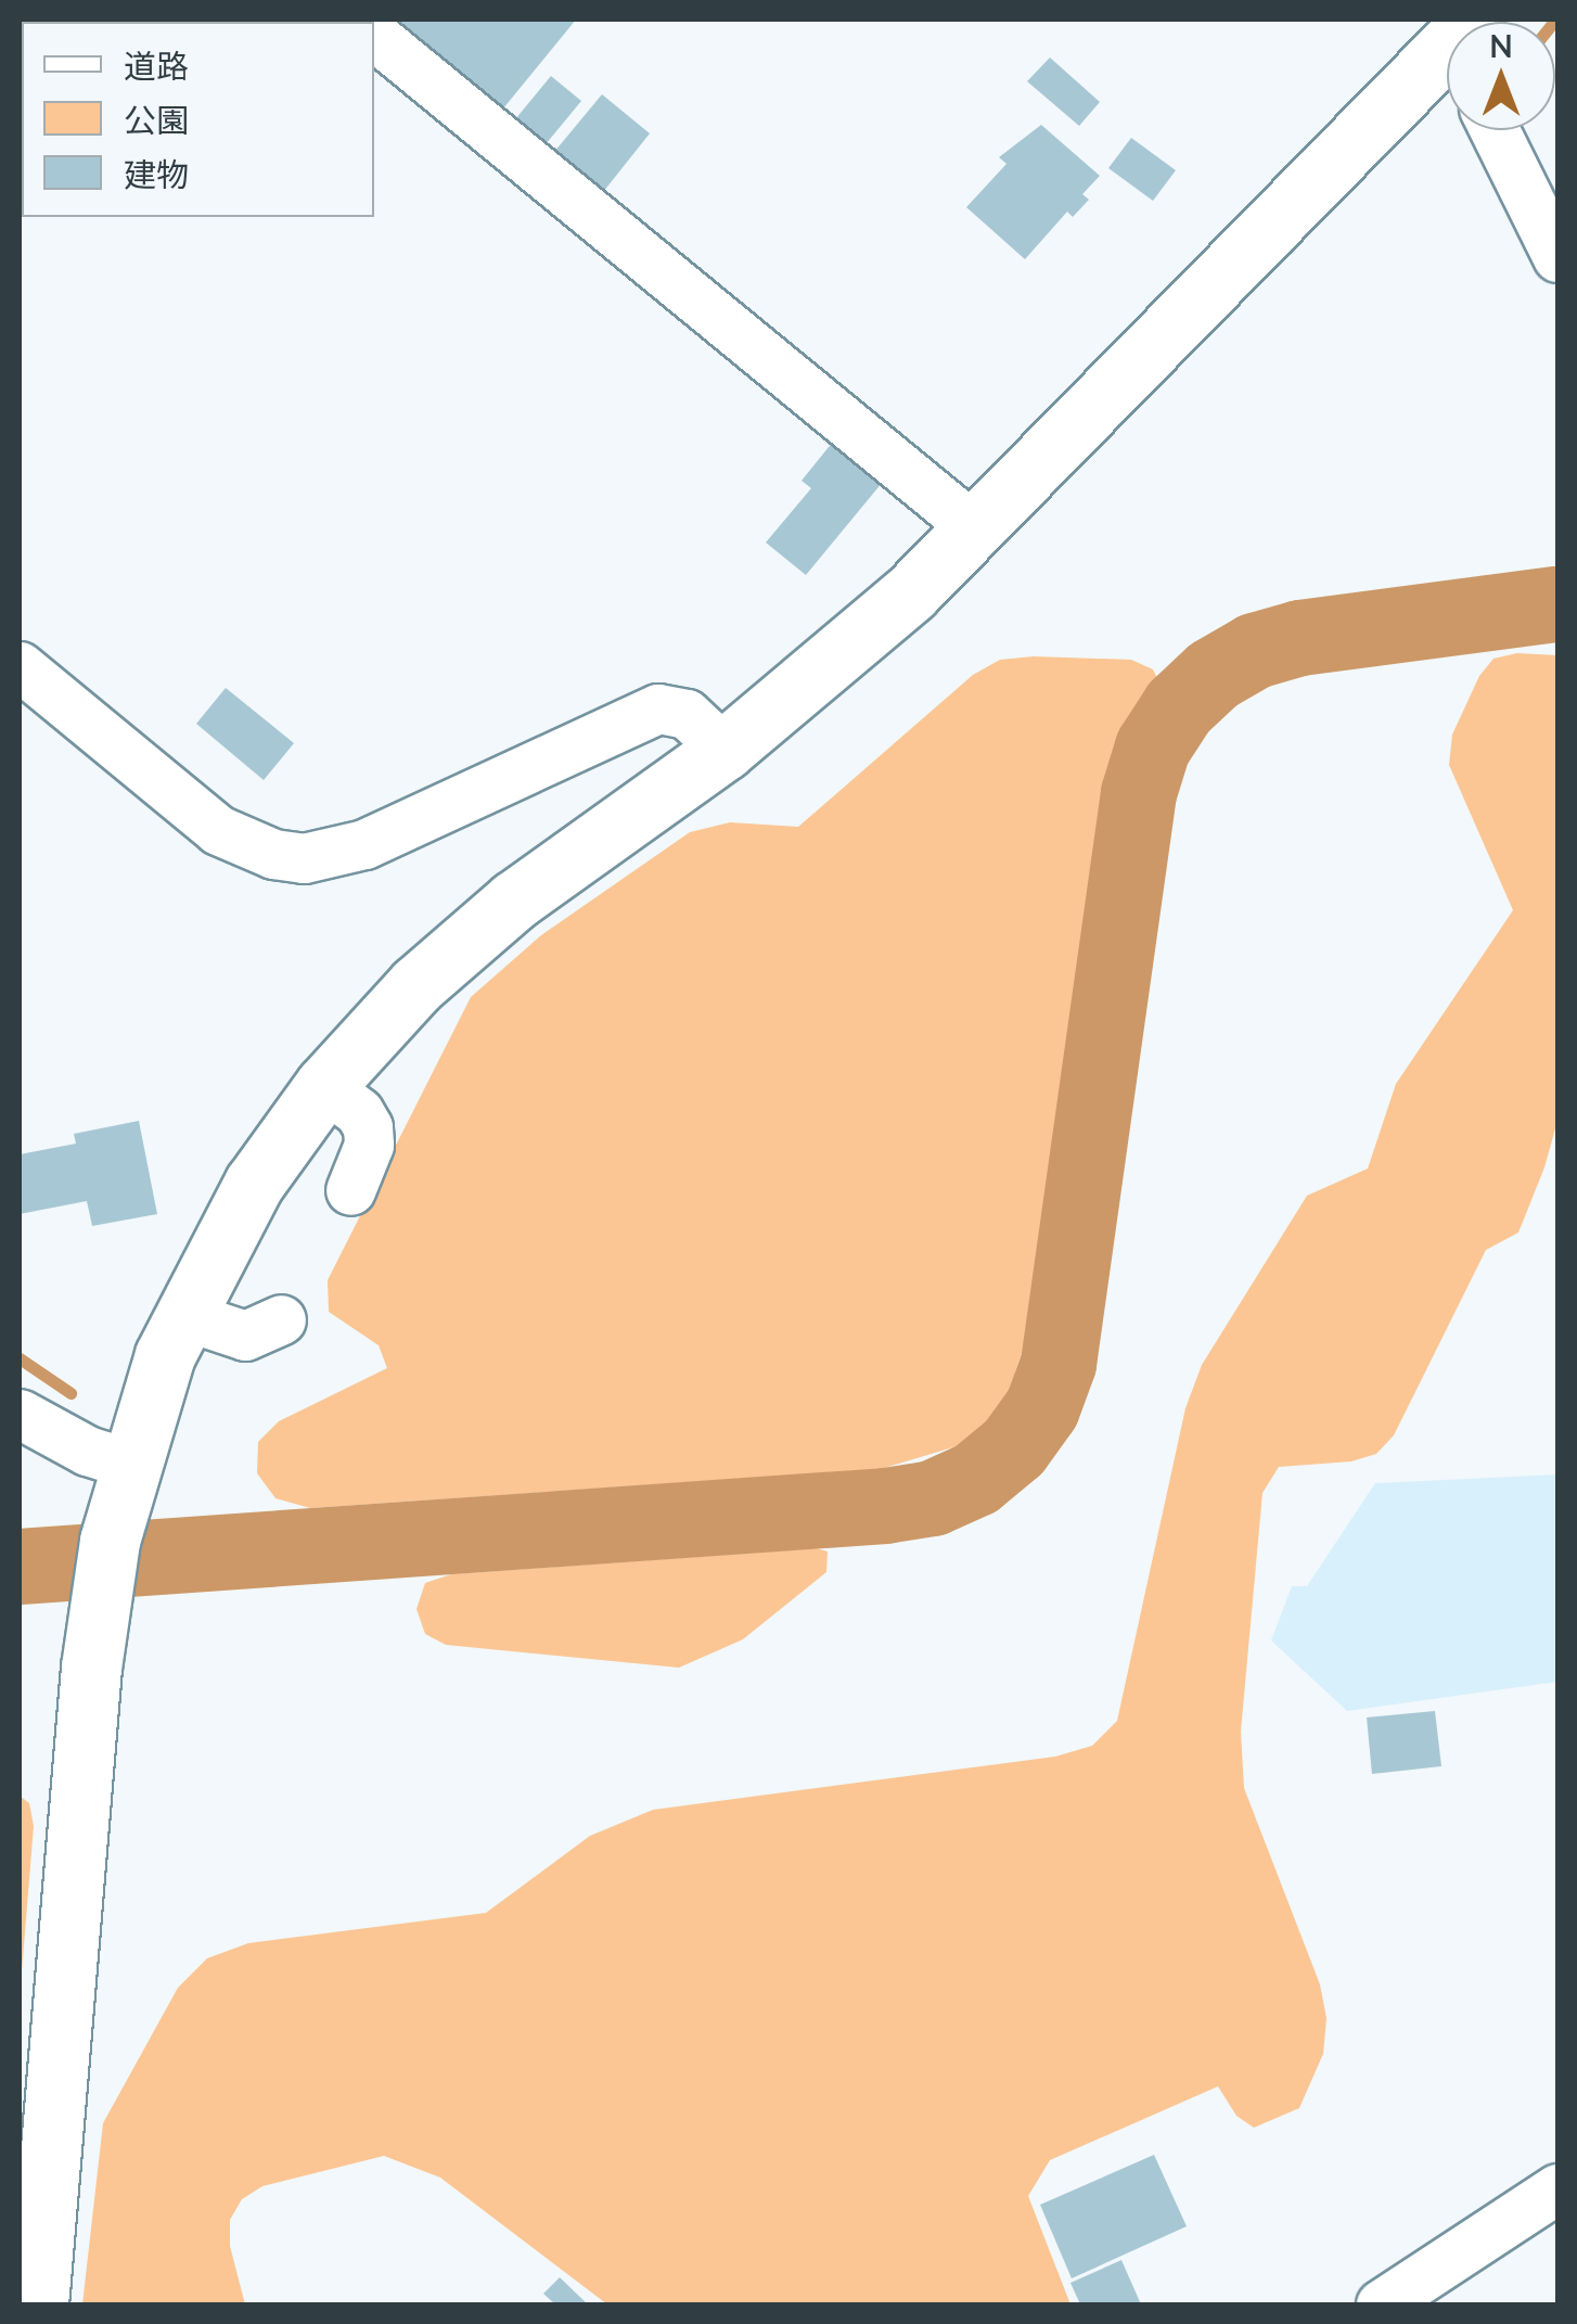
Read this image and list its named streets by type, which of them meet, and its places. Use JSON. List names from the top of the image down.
{
  "legend": ["道路", "公園", "建物"],
  "north": "top"
}
